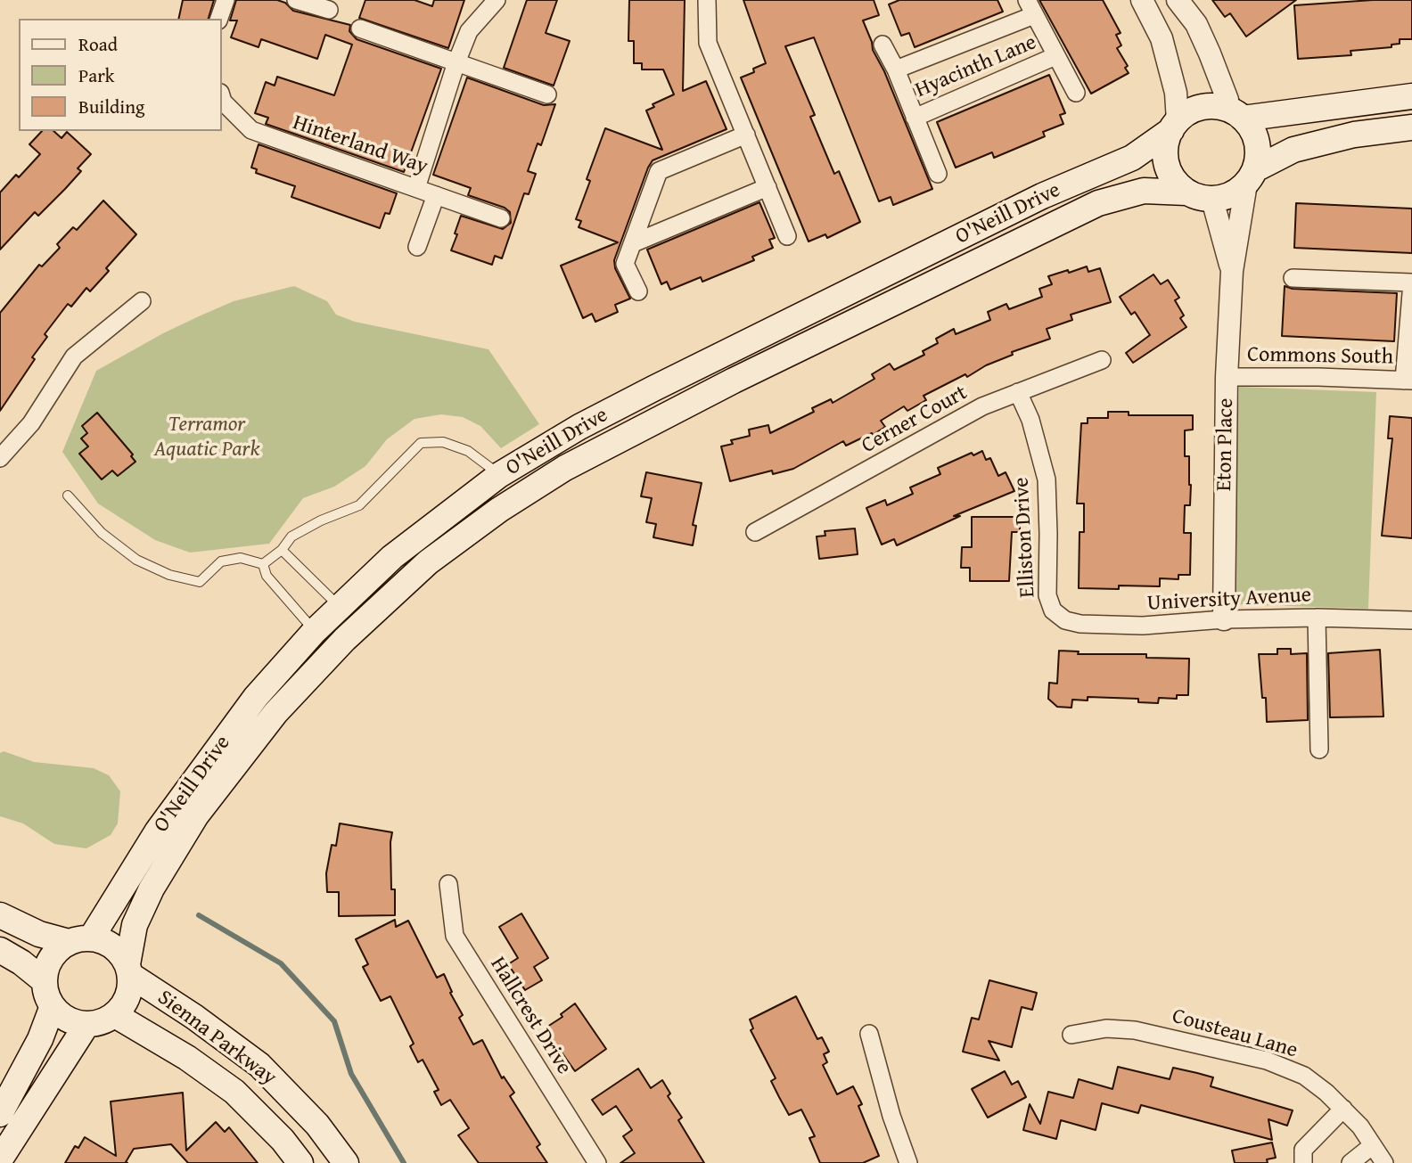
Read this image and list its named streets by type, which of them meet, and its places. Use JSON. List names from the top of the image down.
{
  "streets": {
    "main road": ["O'Neill Drive", "Sienna Parkway"],
    "street": [
      "Hyacinth Lane",
      "Hinterland Way",
      "Commons South",
      "Cerner Court",
      "Eton Place",
      "Elliston Drive",
      "University Avenue",
      "Hallcrest Drive",
      "Cousteau Lane"
    ]
  },
  "crossings": [
    ["O'Neill Drive", "Eton Place"],
    ["O'Neill Drive", "Sienna Parkway"],
    ["Commons South", "Eton Place"],
    ["Cerner Court", "Elliston Drive"],
    ["Eton Place", "University Avenue"],
    ["Elliston Drive", "University Avenue"]
  ],
  "parks": ["Terramor Aquatic Park"],
  "legend": ["Road", "Park", "Building"]
}
